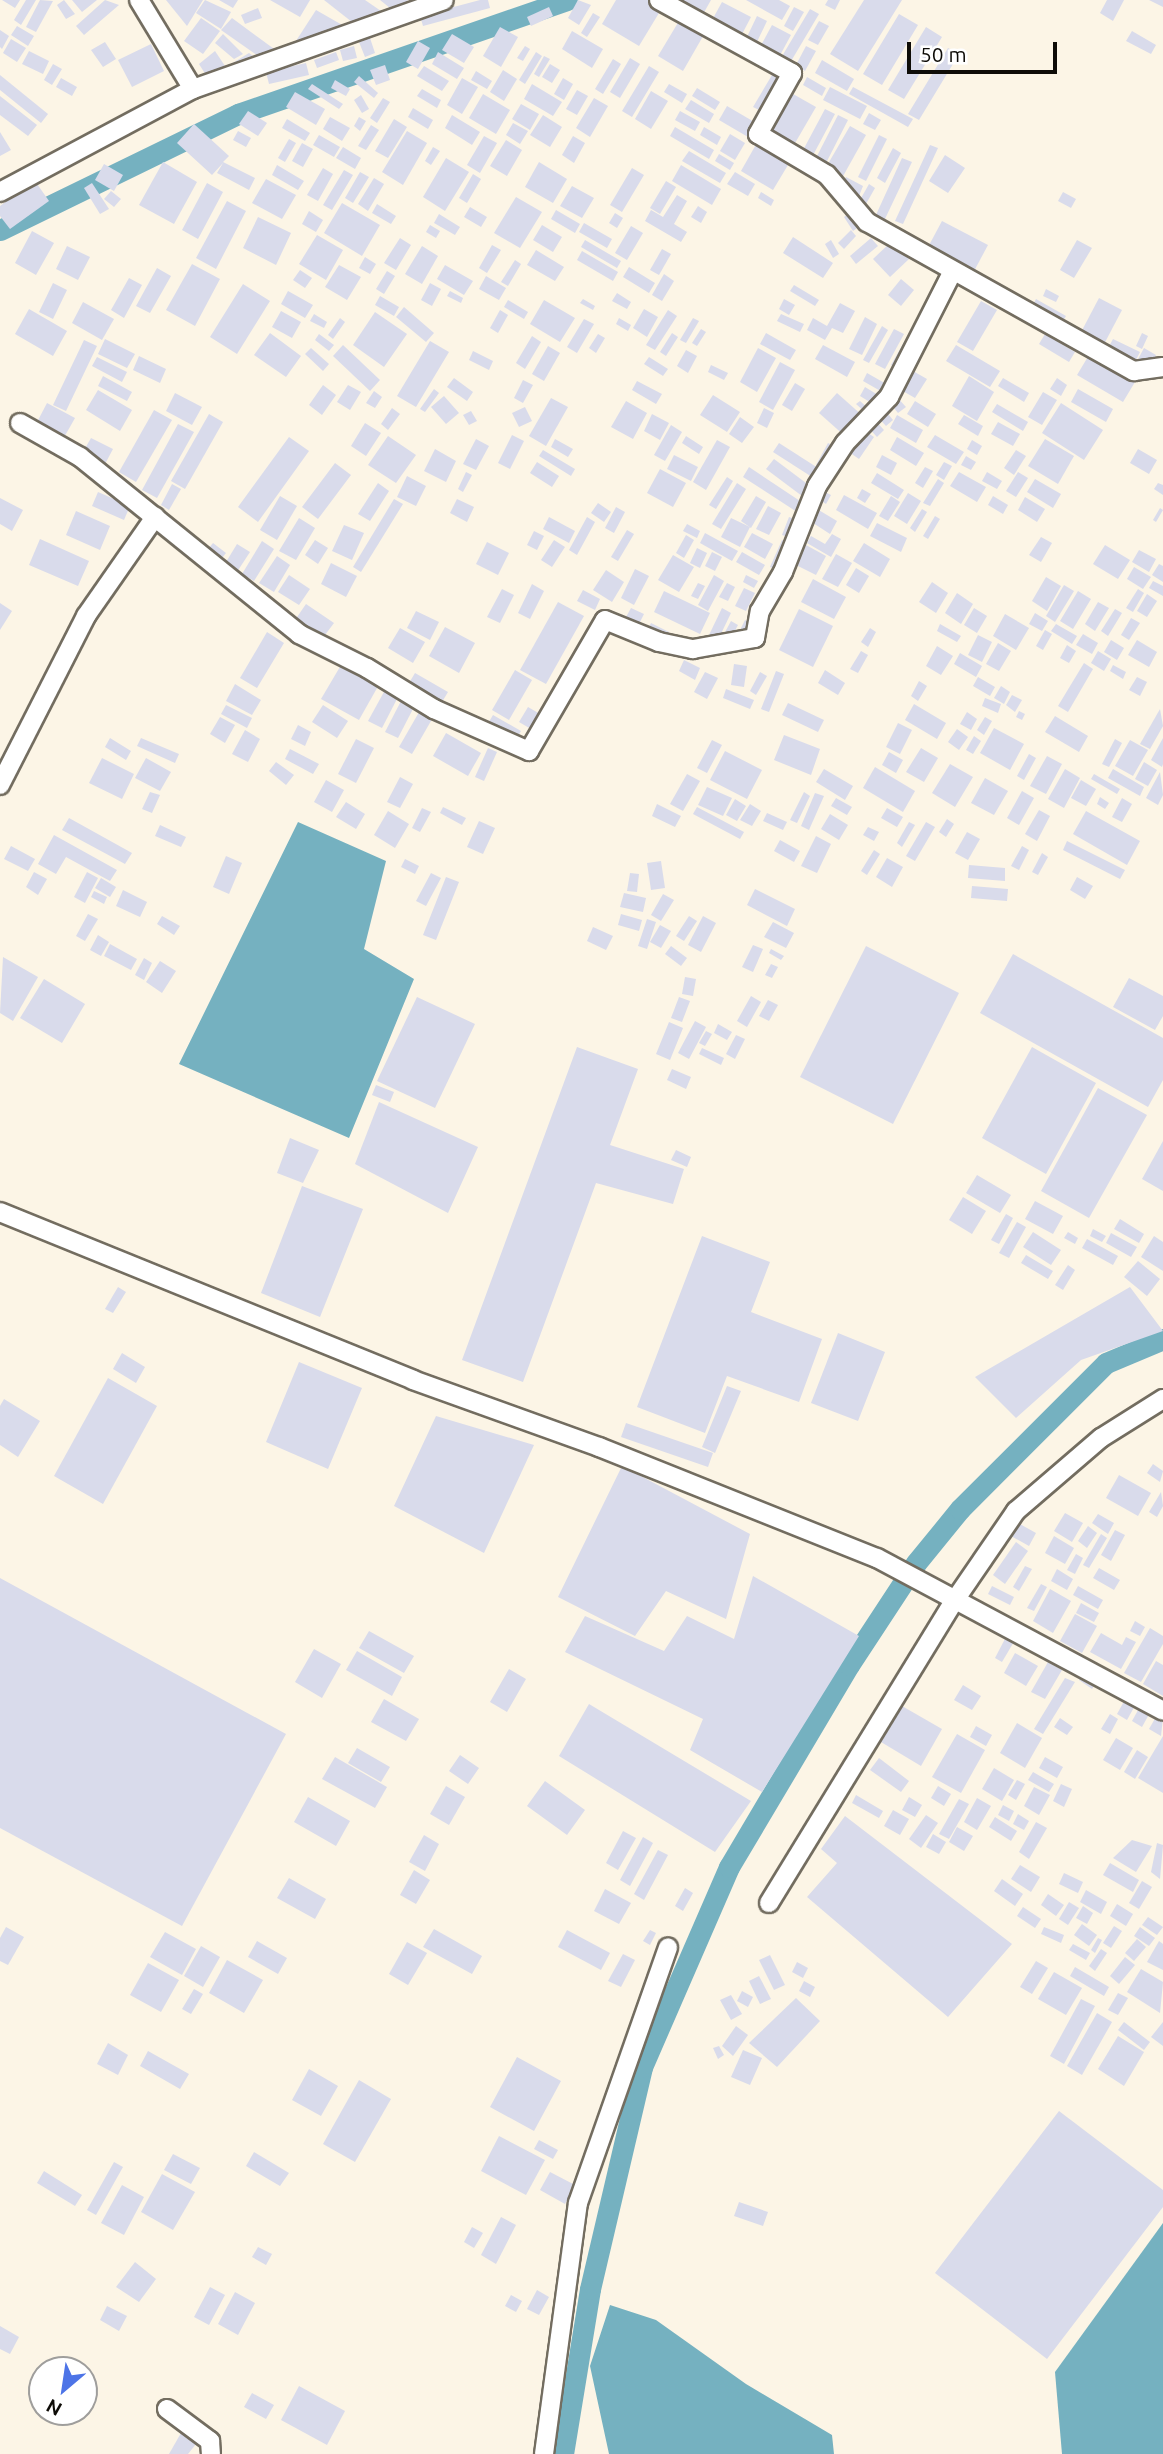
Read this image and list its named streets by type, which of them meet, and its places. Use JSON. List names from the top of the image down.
{
  "scale_bar": "50 m",
  "north": "bottom left"
}
